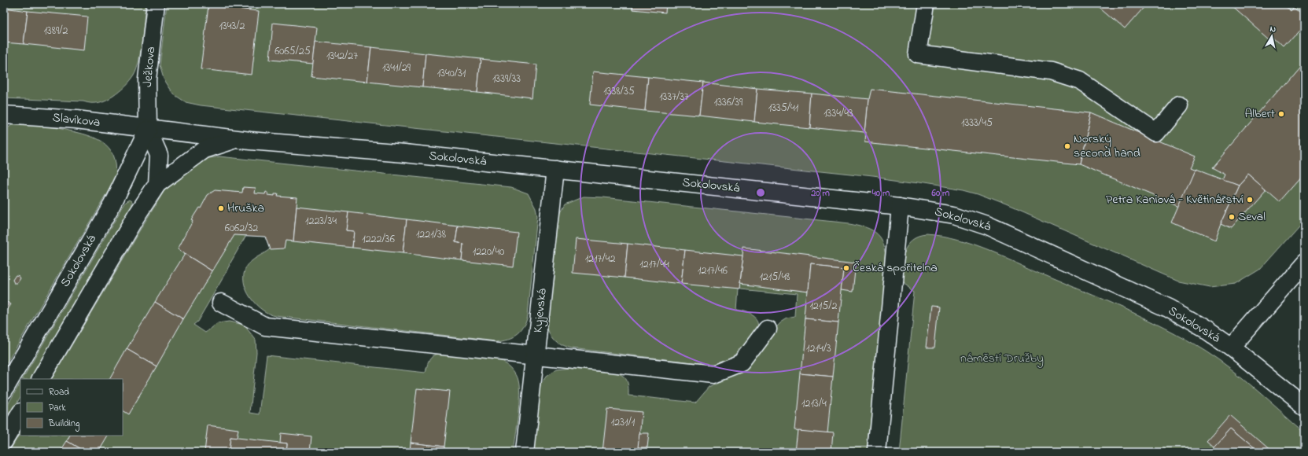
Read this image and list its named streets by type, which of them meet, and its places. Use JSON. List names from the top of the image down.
{
  "streets": {
    "street": [
      "Ježkova",
      "Slavíkova",
      "Sokolovská",
      "Kyjevská"
    ]
  },
  "crossings": [
    ["Ježkova", "Slavíkova"],
    ["Ježkova", "Sokolovská"],
    ["Slavíkova", "Sokolovská"],
    ["Sokolovská", "Kyjevská"]
  ],
  "parks": ["náměstí Družby"],
  "places": [
    "Albert",
    "Norský second hand",
    "Petra Kaniová - Květinářství",
    "Hruška",
    "Seval",
    "Česká spořitelna"
  ],
  "house_numbers": [
    "1343/2",
    "1389/2",
    "6065/25",
    "1342/27",
    "1341/29",
    "1340/31",
    "1339/33",
    "1338/35",
    "1337/37",
    "1336/39",
    "1335/41",
    "1334/43",
    "1333/45",
    "1223/34",
    "6062/32",
    "1221/38",
    "1222/36",
    "1220/40",
    "1217/42",
    "1217/44",
    "1217/46",
    "1215/48",
    "1215/2",
    "1214/3",
    "1213/4",
    "1231/1"
  ],
  "legend": ["Road", "Park", "Building"],
  "north": "top",
  "rings": ["20 m", "40 m", "60 m"]
}
